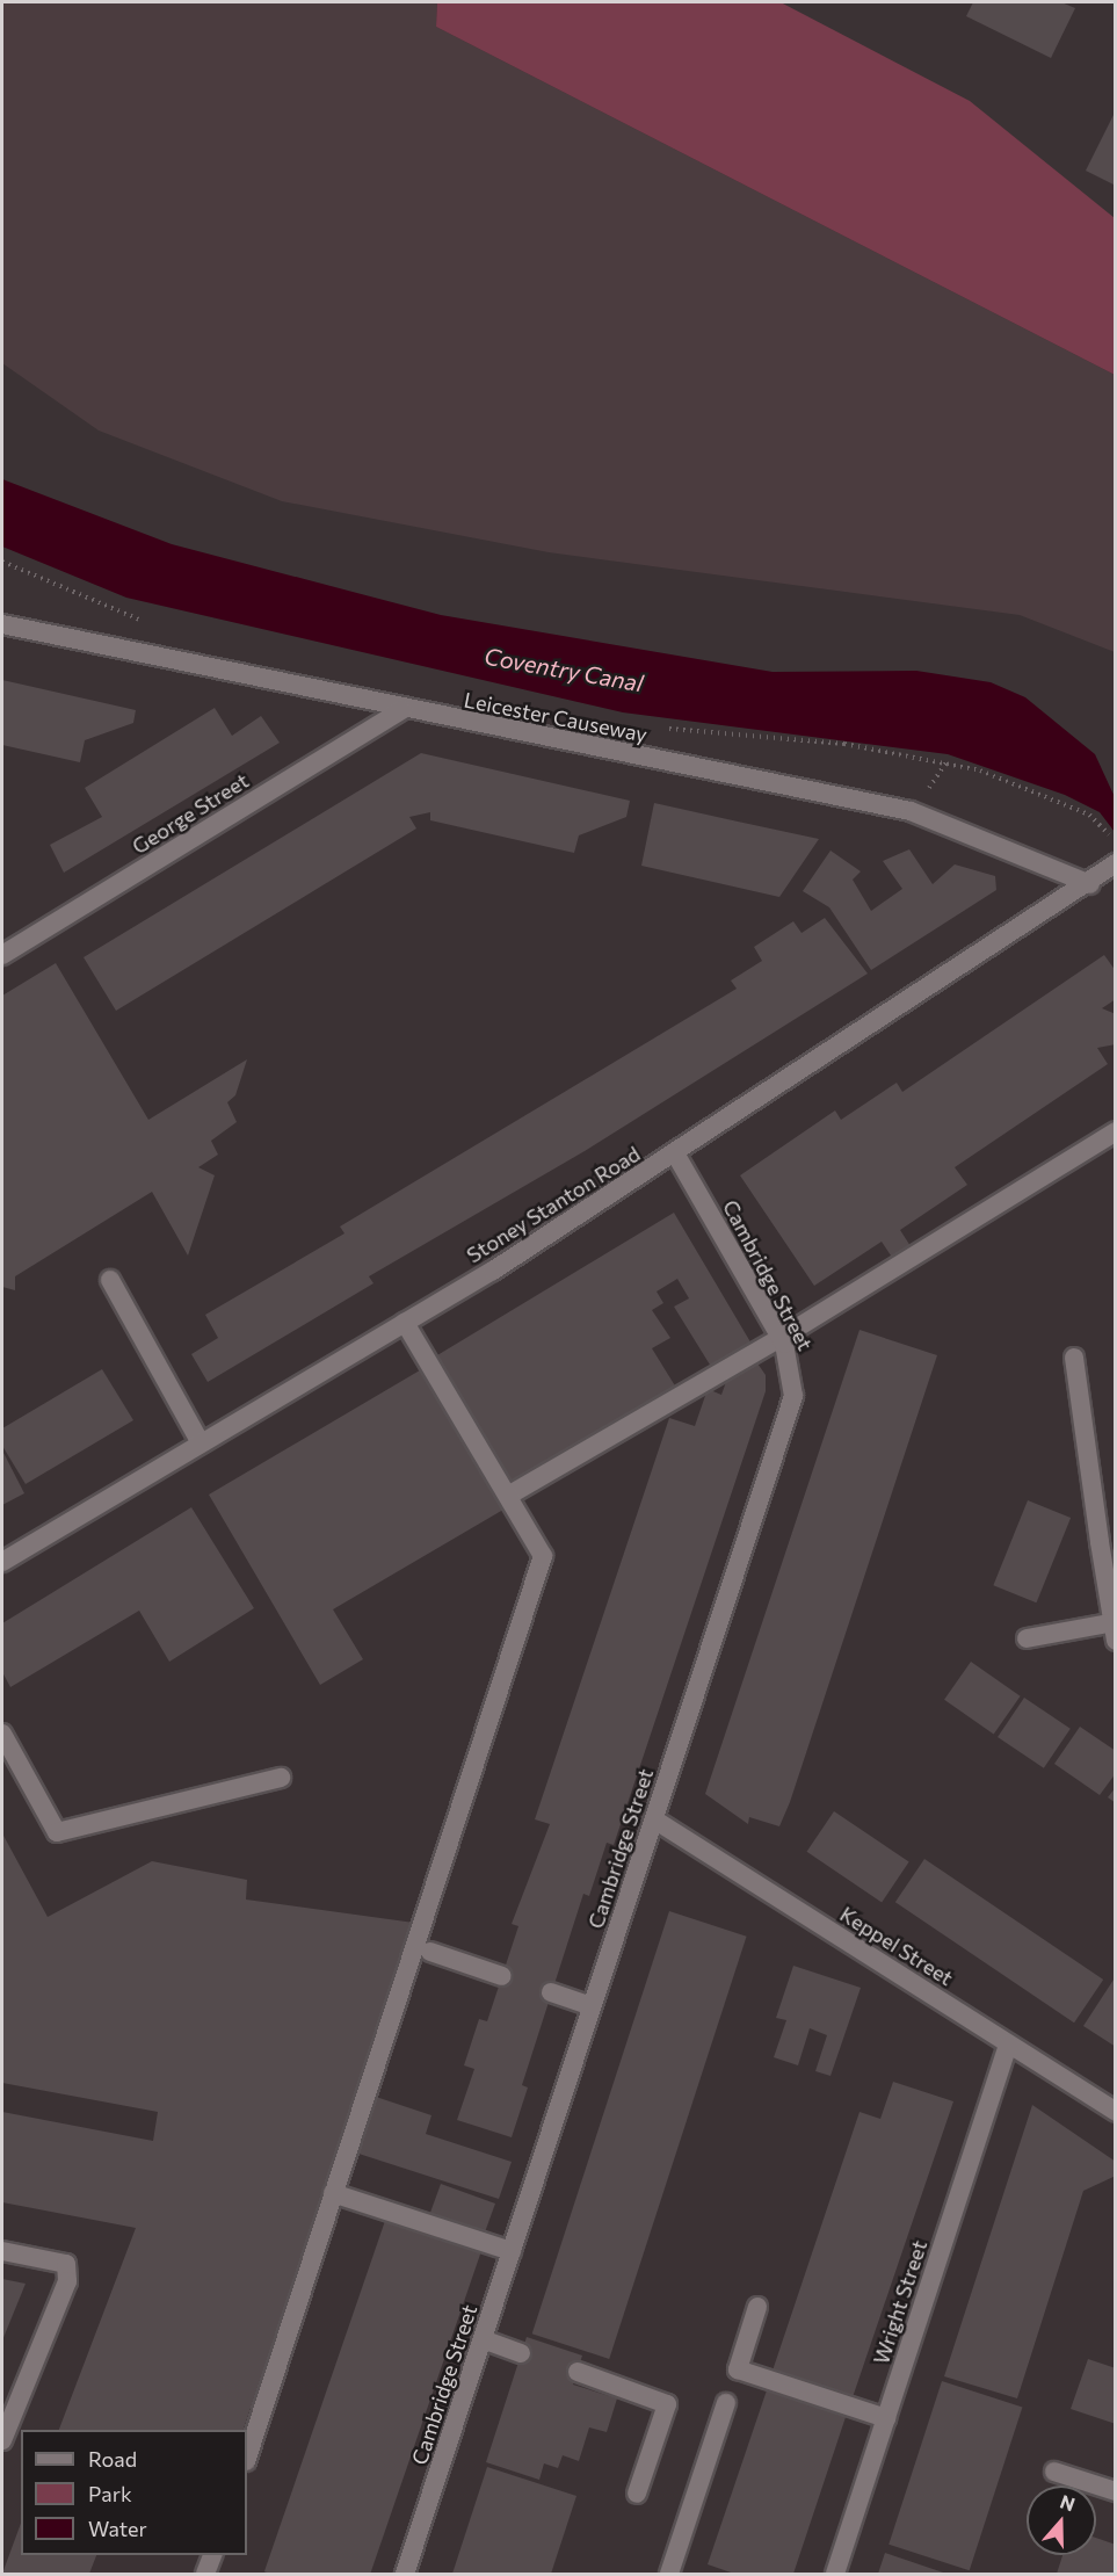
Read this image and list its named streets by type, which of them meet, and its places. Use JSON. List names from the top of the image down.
{
  "streets": {
    "street": [
      "Leicester Causeway",
      "George Street",
      "Stoney Stanton Road",
      "Cambridge Street",
      "Keppel Street",
      "Wright Street"
    ]
  },
  "crossings": [
    ["Leicester Causeway", "George Street"],
    ["Leicester Causeway", "Stoney Stanton Road"],
    ["Stoney Stanton Road", "Cambridge Street"],
    ["Cambridge Street", "Keppel Street"],
    ["Keppel Street", "Wright Street"]
  ],
  "water": ["Coventry Canal"],
  "legend": ["Road", "Park", "Water"],
  "north": "top"
}
